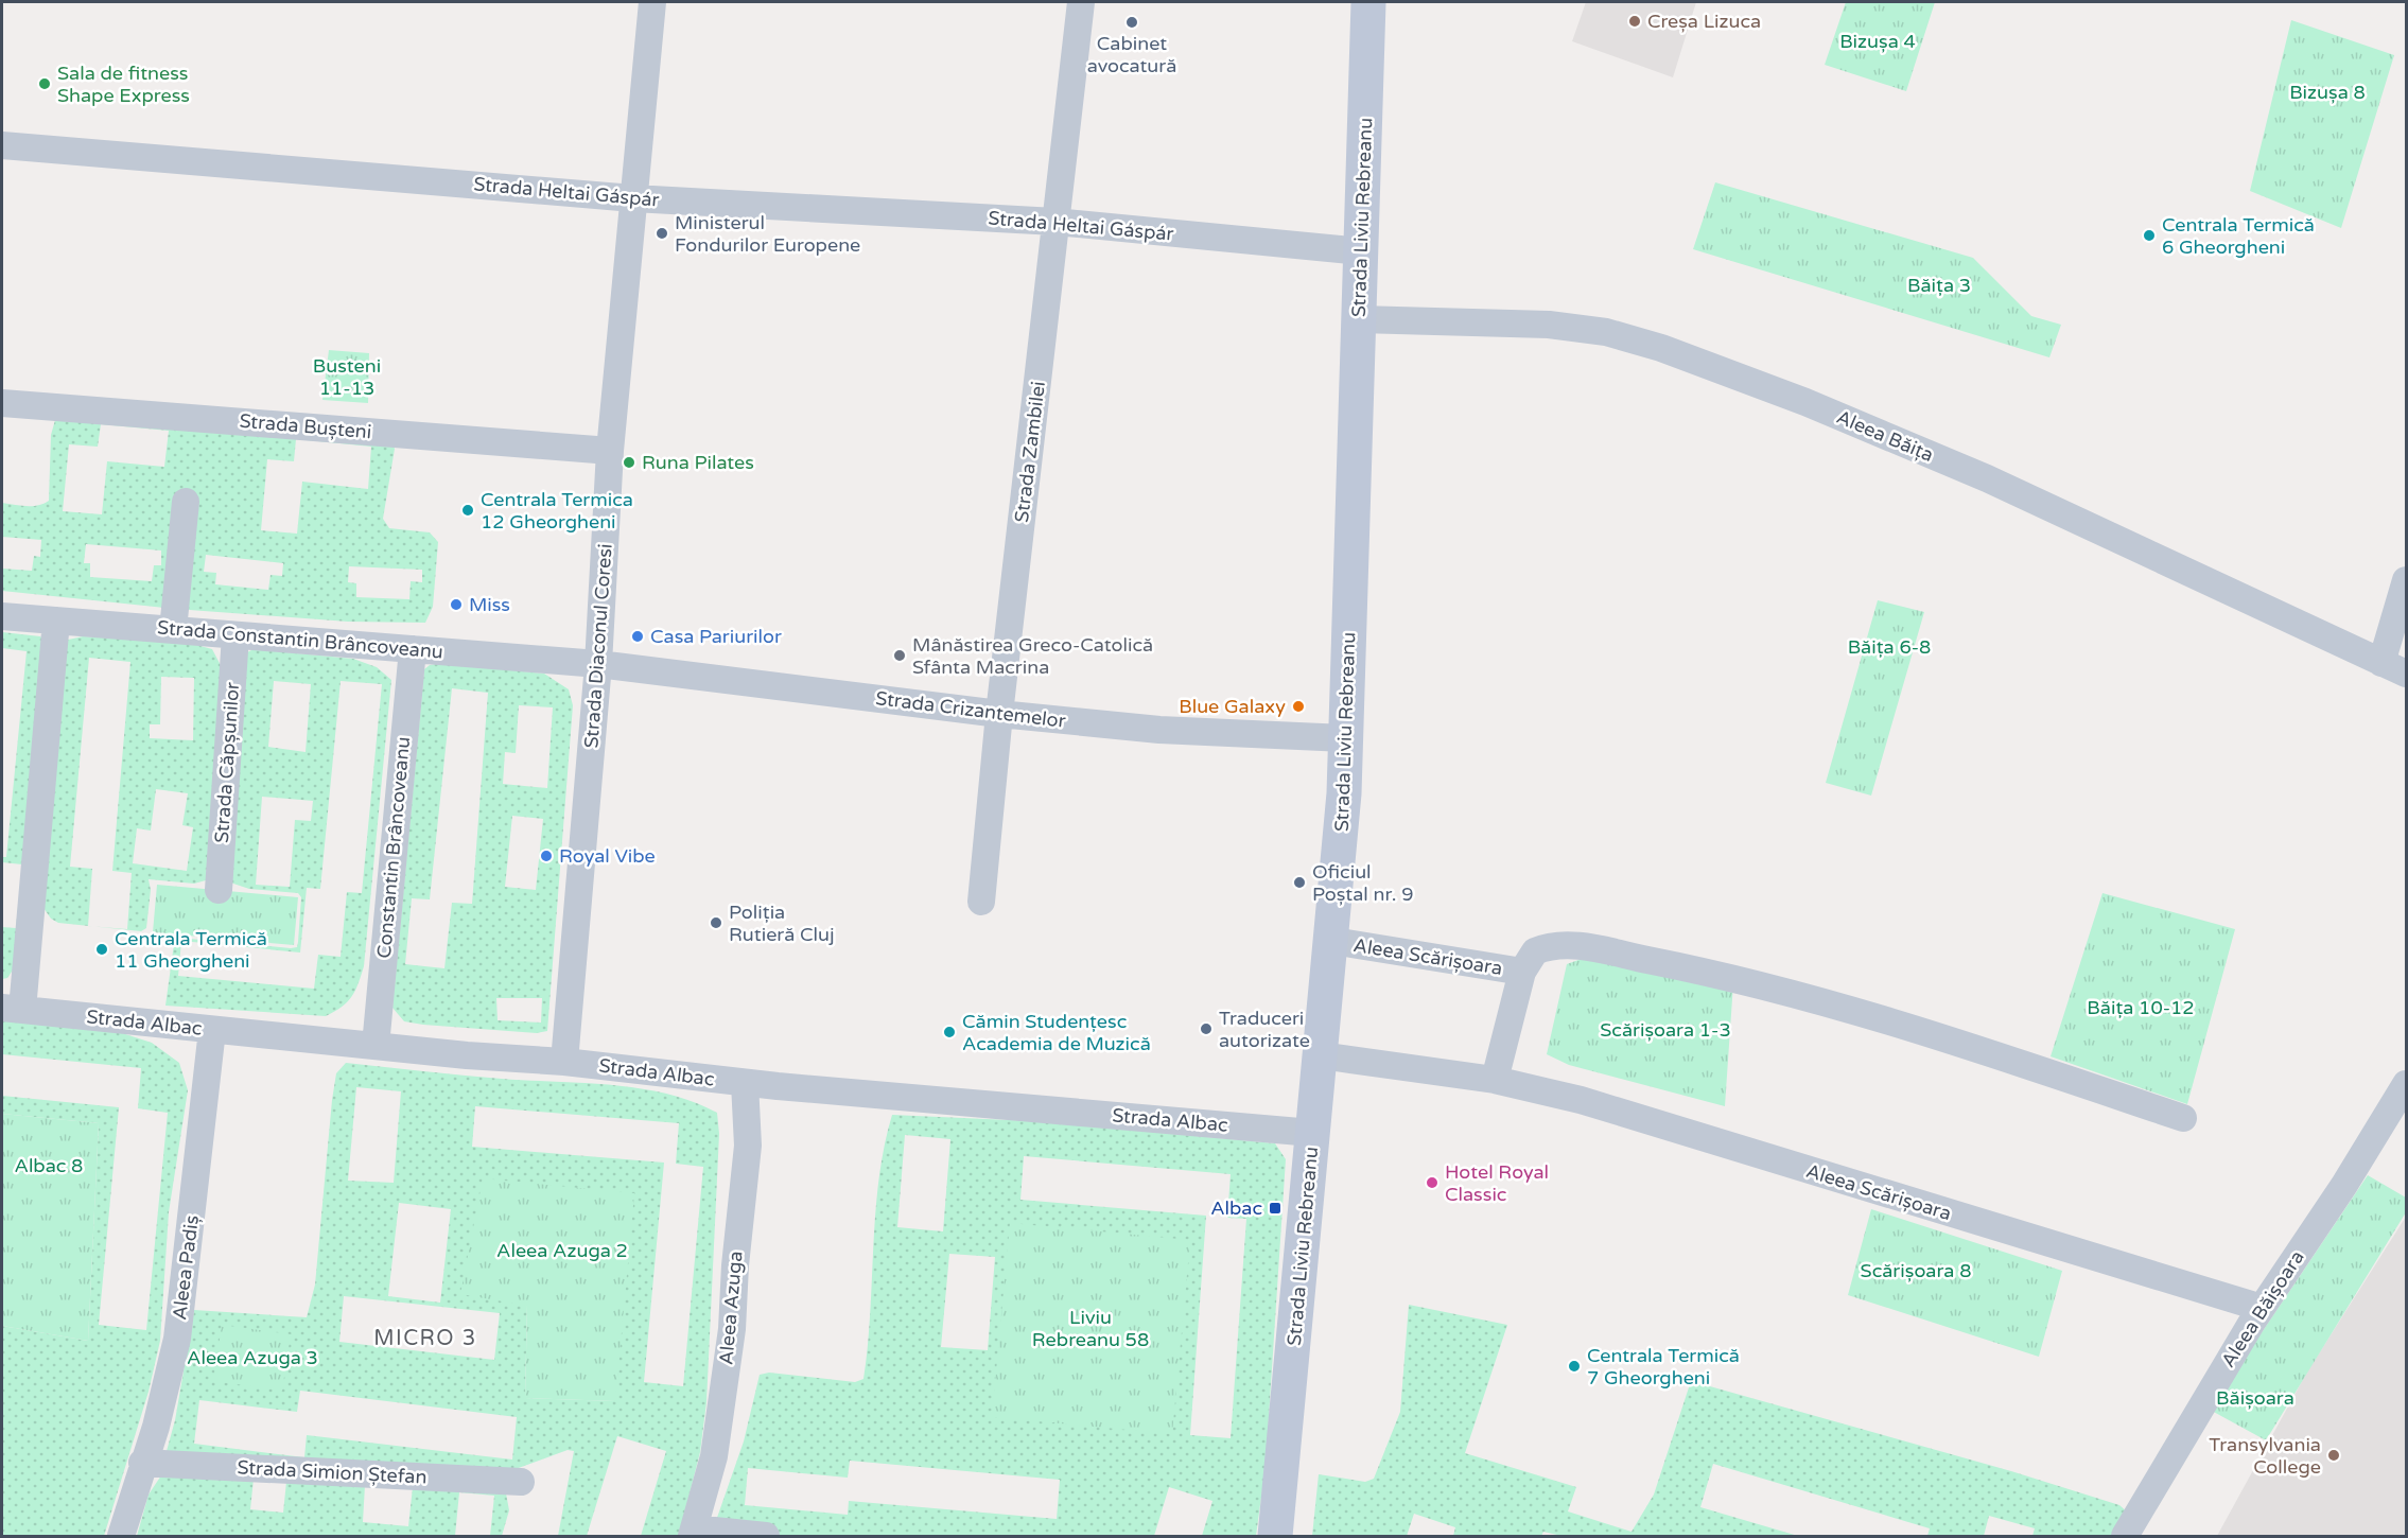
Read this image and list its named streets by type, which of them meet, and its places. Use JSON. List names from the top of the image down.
{
  "streets": {
    "street": [
      "Strada Heltai Gáspár",
      "Strada Liviu Rebreanu",
      "Strada Bușteni",
      "Aleea Băița",
      "Strada Zambilei",
      "Strada Constantin Brâncoveanu",
      "Strada Diaconul Coresi",
      "Strada Crizantemelor",
      "Strada Căpșunilor",
      "Constantin Brâncoveanu",
      "Aleea Scărișoara",
      "Strada Albac",
      "Aleea Padiș",
      "Aleea Azuga",
      "Aleea Băișoara",
      "Strada Simion Ștefan"
    ]
  },
  "crossings": [
    ["Strada Heltai Gáspár", "Strada Liviu Rebreanu"],
    ["Strada Heltai Gáspár", "Strada Zambilei"],
    ["Strada Heltai Gáspár", "Strada Diaconul Coresi"],
    ["Strada Liviu Rebreanu", "Aleea Băița"],
    ["Strada Liviu Rebreanu", "Strada Crizantemelor"],
    ["Strada Liviu Rebreanu", "Aleea Scărișoara"],
    ["Strada Liviu Rebreanu", "Strada Albac"],
    ["Strada Bușteni", "Strada Diaconul Coresi"],
    ["Strada Zambilei", "Strada Crizantemelor"],
    ["Strada Constantin Brâncoveanu", "Strada Diaconul Coresi"],
    ["Strada Constantin Brâncoveanu", "Strada Crizantemelor"],
    ["Strada Constantin Brâncoveanu", "Strada Căpșunilor"],
    ["Strada Constantin Brâncoveanu", "Constantin Brâncoveanu"],
    ["Strada Diaconul Coresi", "Strada Crizantemelor"],
    ["Strada Diaconul Coresi", "Strada Albac"],
    ["Constantin Brâncoveanu", "Strada Albac"],
    ["Aleea Scărișoara", "Aleea Băișoara"],
    ["Strada Albac", "Aleea Padiș"],
    ["Strada Albac", "Aleea Azuga"],
    ["Aleea Padiș", "Strada Simion Ștefan"]
  ],
  "districts": ["MICRO 3"],
  "parks": [
    "Bizușa 4",
    "Bizușa 8",
    "Băița 3",
    "Busteni 11-13",
    "Băița 6-8",
    "Băița 10-12",
    "Scărișoara 1-3",
    "Albac 8",
    "Aleea Azuga 2",
    "Scărișoara 8",
    "Liviu Rebreanu 58",
    "Aleea Azuga 3",
    "Băișoara"
  ],
  "places": {
    "other": [
      "Creșa Lizuca",
      "Cabinet avocatură",
      "Sala de fitness Shape Express",
      "Ministerul Fondurilor Europene",
      "Centrala Termică 6 Gheorgheni",
      "Runa Pilates",
      "Centrala Termica 12 Gheorgheni",
      "Miss",
      "Casa Pariurilor",
      "Mânăstirea Greco-Catolică Sfânta Macrina",
      "Blue Galaxy",
      "Royal Vibe",
      "Oficiul Poștal nr. 9",
      "Poliția Rutieră Cluj",
      "Centrala Termică 11 Gheorgheni",
      "Traduceri autorizate",
      "Cămin Studențesc Academia de Muzică",
      "Hotel Royal Classic",
      "Centrala Termică 7 Gheorgheni",
      "Transylvania College"
    ],
    "transit": ["Albac"]
  }
}
